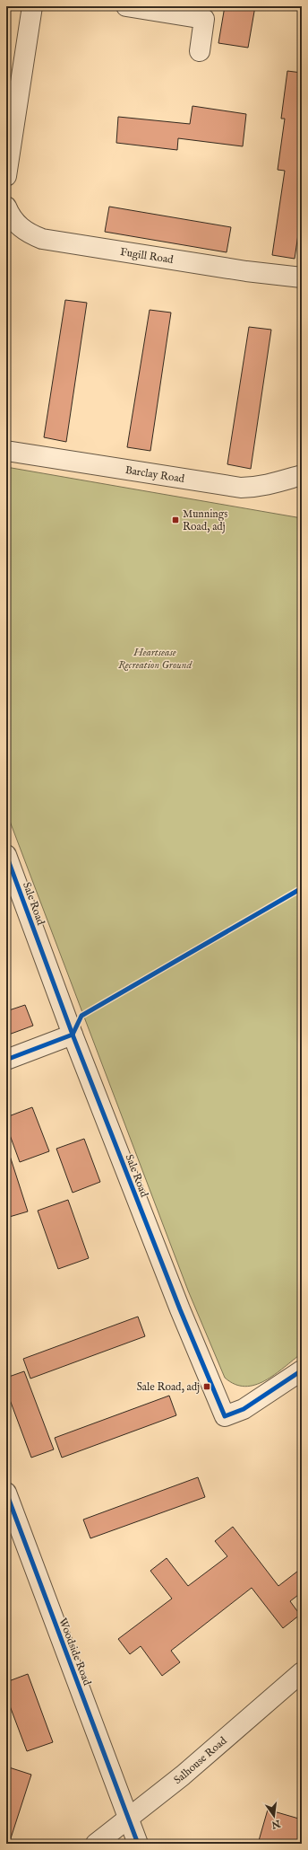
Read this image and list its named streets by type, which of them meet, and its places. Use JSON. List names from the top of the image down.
{
  "streets": {
    "street": [
      "Fugill Road",
      "Barclay Road",
      "Sale Road",
      "Woodside Road",
      "Salhouse Road"
    ]
  },
  "crossings": [
    ["Woodside Road", "Salhouse Road"]
  ],
  "parks": ["Heartsease Recreation Ground"],
  "places": {
    "transit": ["Munnings Road, adj", "Sale Road, adj"]
  },
  "north": "bottom"
}
